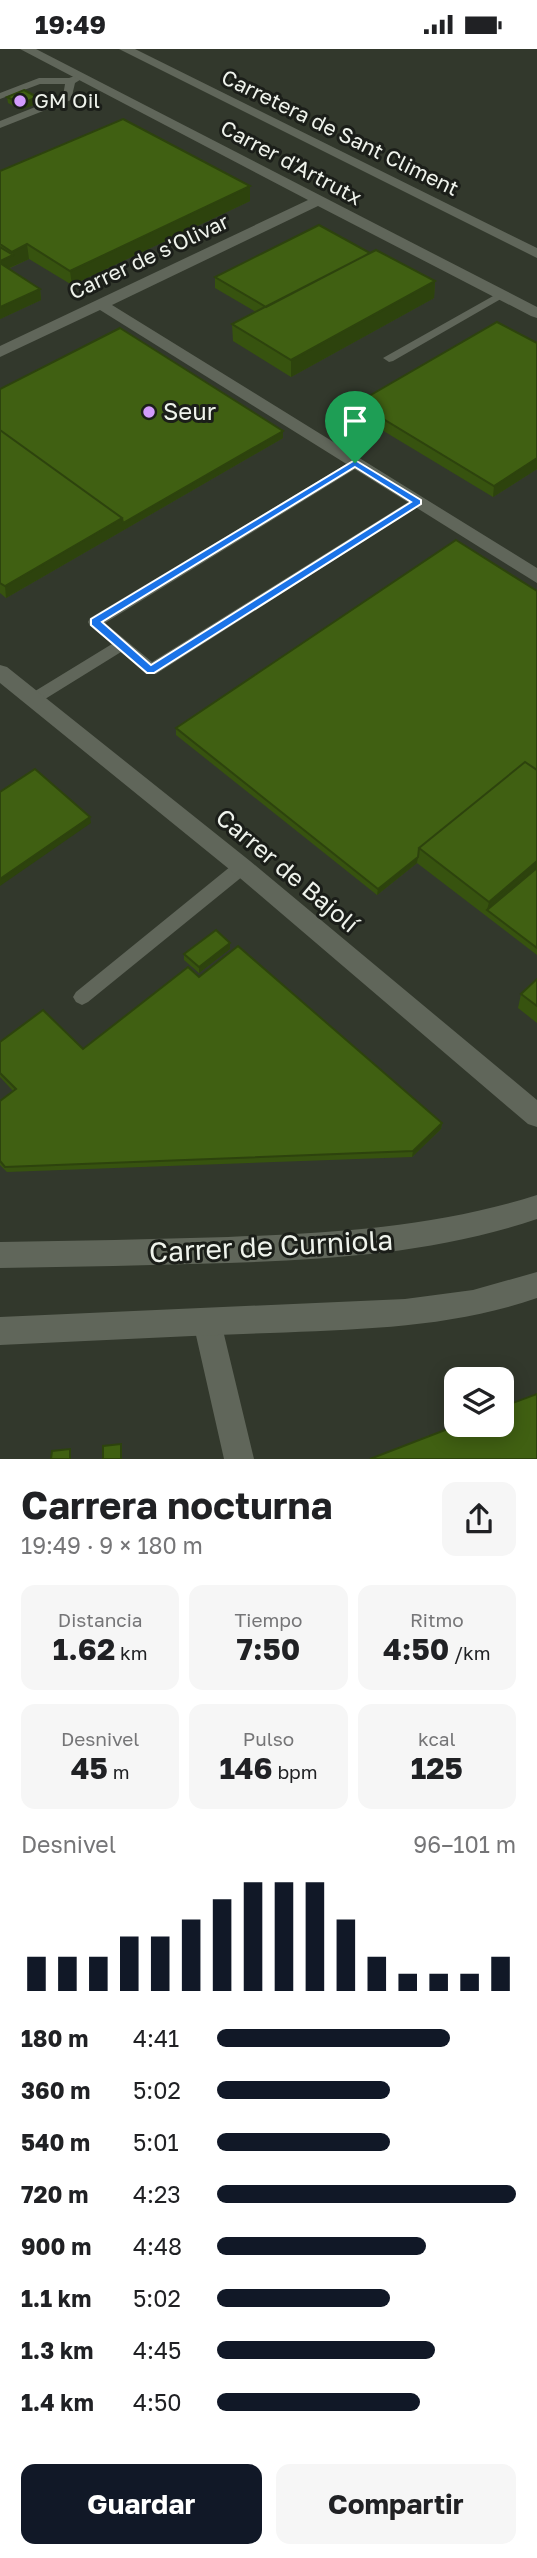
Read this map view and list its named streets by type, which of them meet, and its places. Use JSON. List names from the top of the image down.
{
  "streets": {
    "street": [
      "Carretera de Sant Climent",
      "Carrer d'Artrutx",
      "Carrer de s'Olivar",
      "Carrer de Bajolí",
      "Carrer de Curniola"
    ]
  },
  "crossings": [
    ["Carrer d'Artrutx", "Carrer de s'Olivar"]
  ],
  "places": ["GM Oil", "Seur"],
  "page": {
    "status": "19:49",
    "heading": ["Carrera nocturna", "19:49 · 9 × 180 m"],
    "stats": [
      ["Distancia", "1.62 km"],
      ["Tiempo", "7:50"],
      ["Ritmo", "4:50 /km"],
      ["Desnivel", "45 m"],
      ["Pulso", "146 bpm"],
      ["kcal", "125"]
    ],
    "chart": ["Desnivel", "96–101 m"],
    "list": [
      {
        "name": "180 m",
        "note": "4:41"
      },
      {
        "name": "360 m",
        "note": "5:02"
      },
      {
        "name": "540 m",
        "note": "5:01"
      },
      {
        "name": "720 m",
        "note": "4:23"
      },
      {
        "name": "900 m",
        "note": "4:48"
      },
      {
        "name": "1.1 km",
        "note": "5:02"
      },
      {
        "name": "1.3 km",
        "note": "4:45"
      },
      {
        "name": "1.4 km",
        "note": "4:50"
      }
    ],
    "buttons": ["Guardar", "Compartir"]
  }
}
